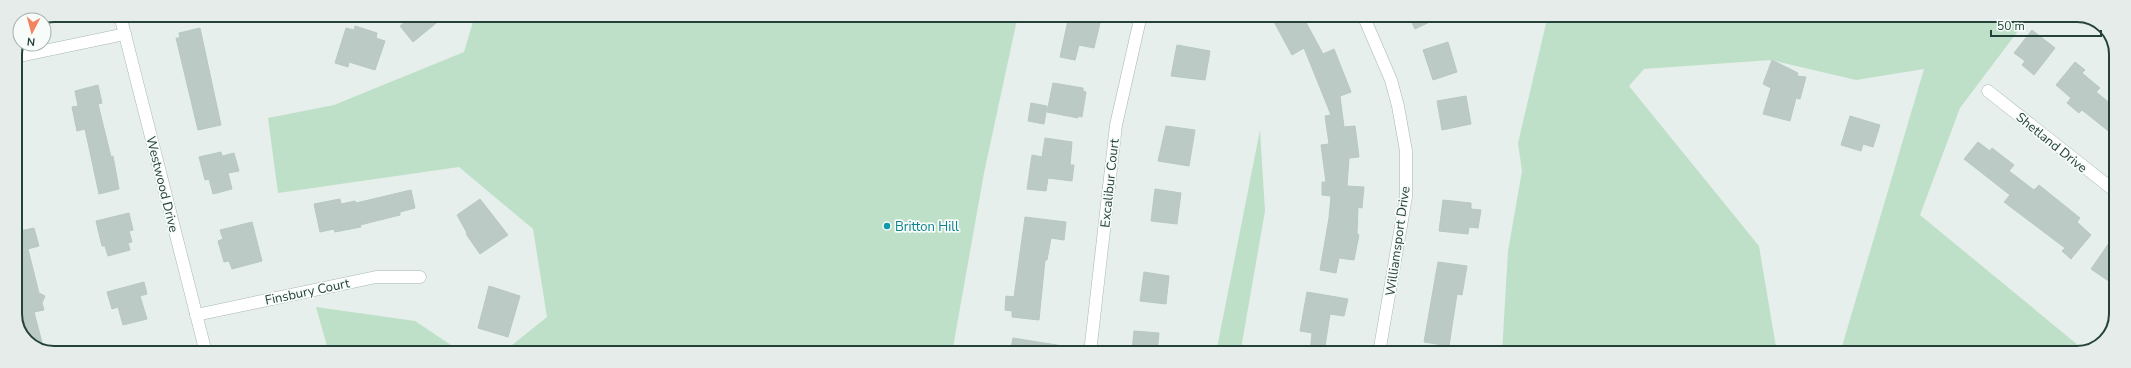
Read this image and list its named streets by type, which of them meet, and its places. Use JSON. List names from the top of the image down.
{
  "streets": {
    "street": [
      "Shetland Drive",
      "Excalibur Court",
      "Westwood Drive",
      "Williamsport Drive",
      "Finsbury Court"
    ]
  },
  "crossings": [
    ["Westwood Drive", "Finsbury Court"]
  ],
  "places": ["Britton Hill"],
  "scale_bar": "50 m",
  "north": "bottom"
}
